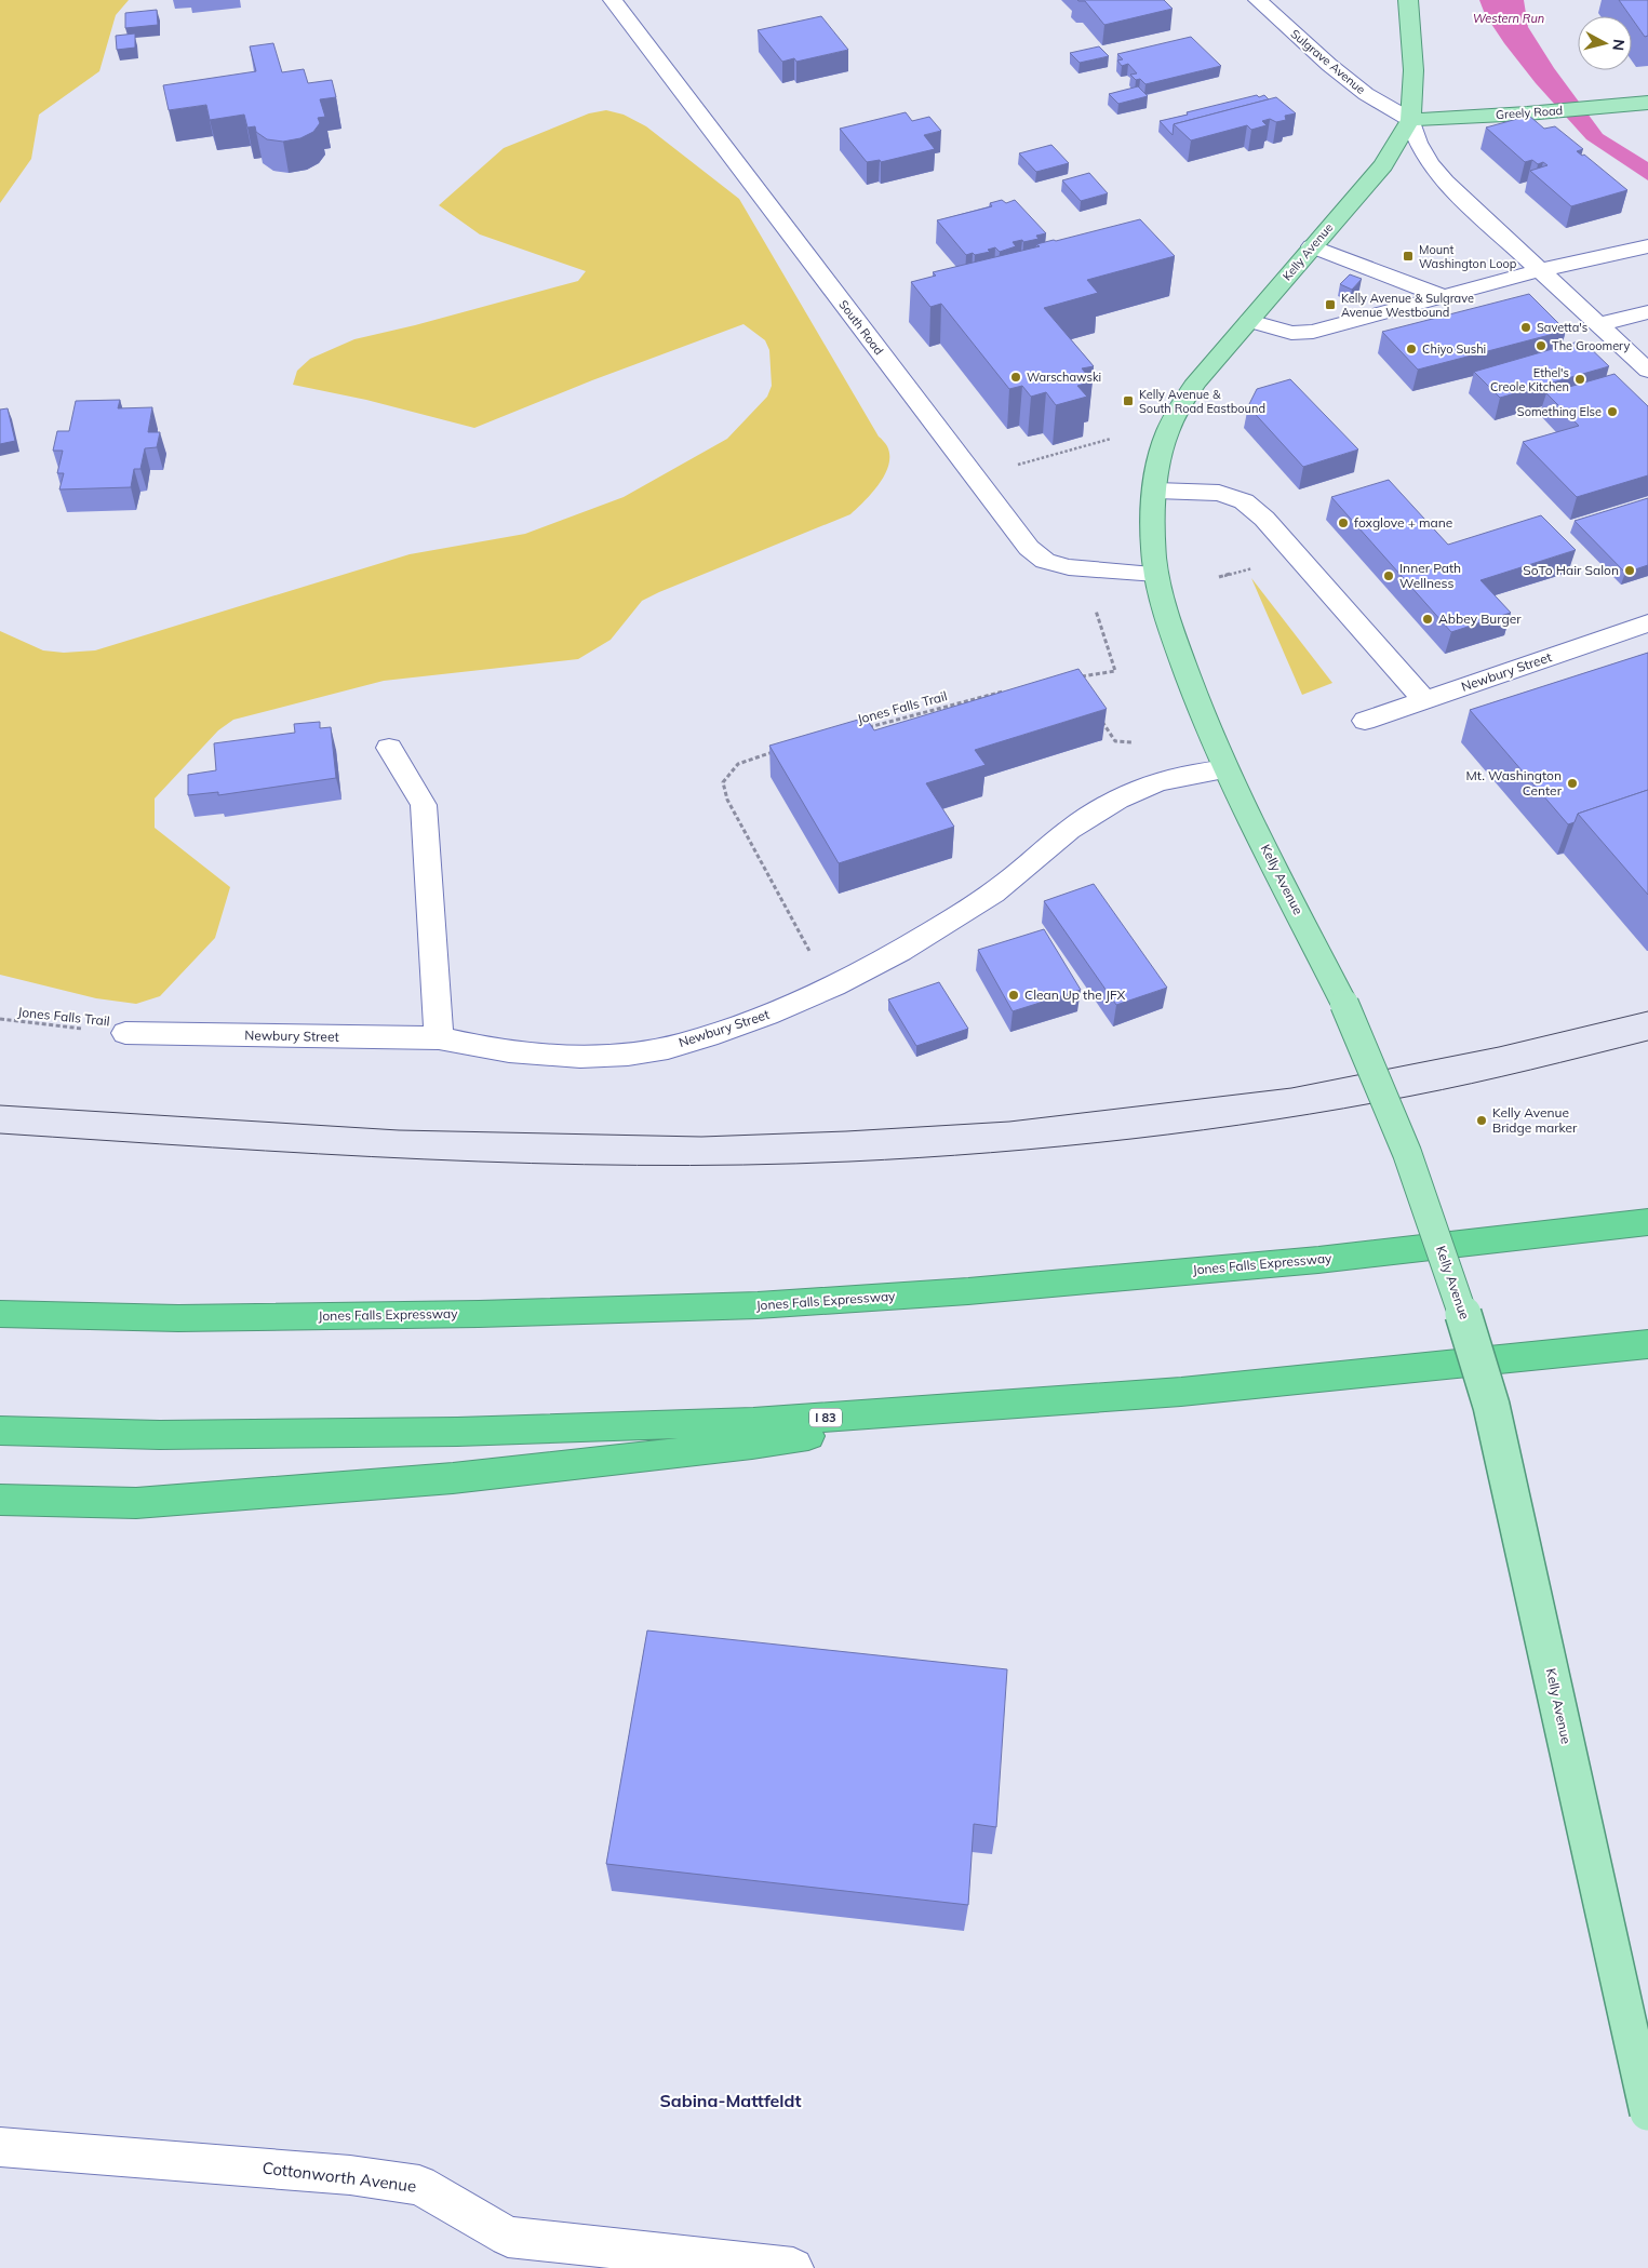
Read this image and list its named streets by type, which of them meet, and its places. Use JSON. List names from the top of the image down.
{
  "streets": {
    "highway": ["Jones Falls Expressway", "I 83"],
    "main road": ["Greely Road", "Kelly Avenue"],
    "street": [
      "Sulgrave Avenue",
      "South Road",
      "Newbury Street",
      "Cottonworth Avenue"
    ],
    "path": ["Jones Falls Trail"]
  },
  "crossings": [
    ["Sulgrave Avenue", "Greely Road"],
    ["Sulgrave Avenue", "Kelly Avenue"],
    ["Greely Road", "Kelly Avenue"],
    ["Kelly Avenue", "South Road"],
    ["Kelly Avenue", "Newbury Street"],
    ["Newbury Street", "Jones Falls Trail"]
  ],
  "districts": ["Sabina-Mattfeldt"],
  "water": ["Western Run"],
  "places": {
    "transit": ["Mount Washington Loop", "Kelly Avenue & Sulgrave Avenue Westbound", "Kelly Avenue & South Road Eastbound"],
    "other": [
      "Savetta's",
      "The Groomery",
      "Chiyo Sushi",
      "Warschawski",
      "Ethel's Creole Kitchen",
      "Something Else",
      "foxglove + mane",
      "SoTo Hair Salon",
      "Inner Path Wellness",
      "Abbey Burger",
      "Mt. Washington Center",
      "Clean Up the JFX",
      "Kelly Avenue Bridge marker"
    ]
  },
  "north": "right"
}
